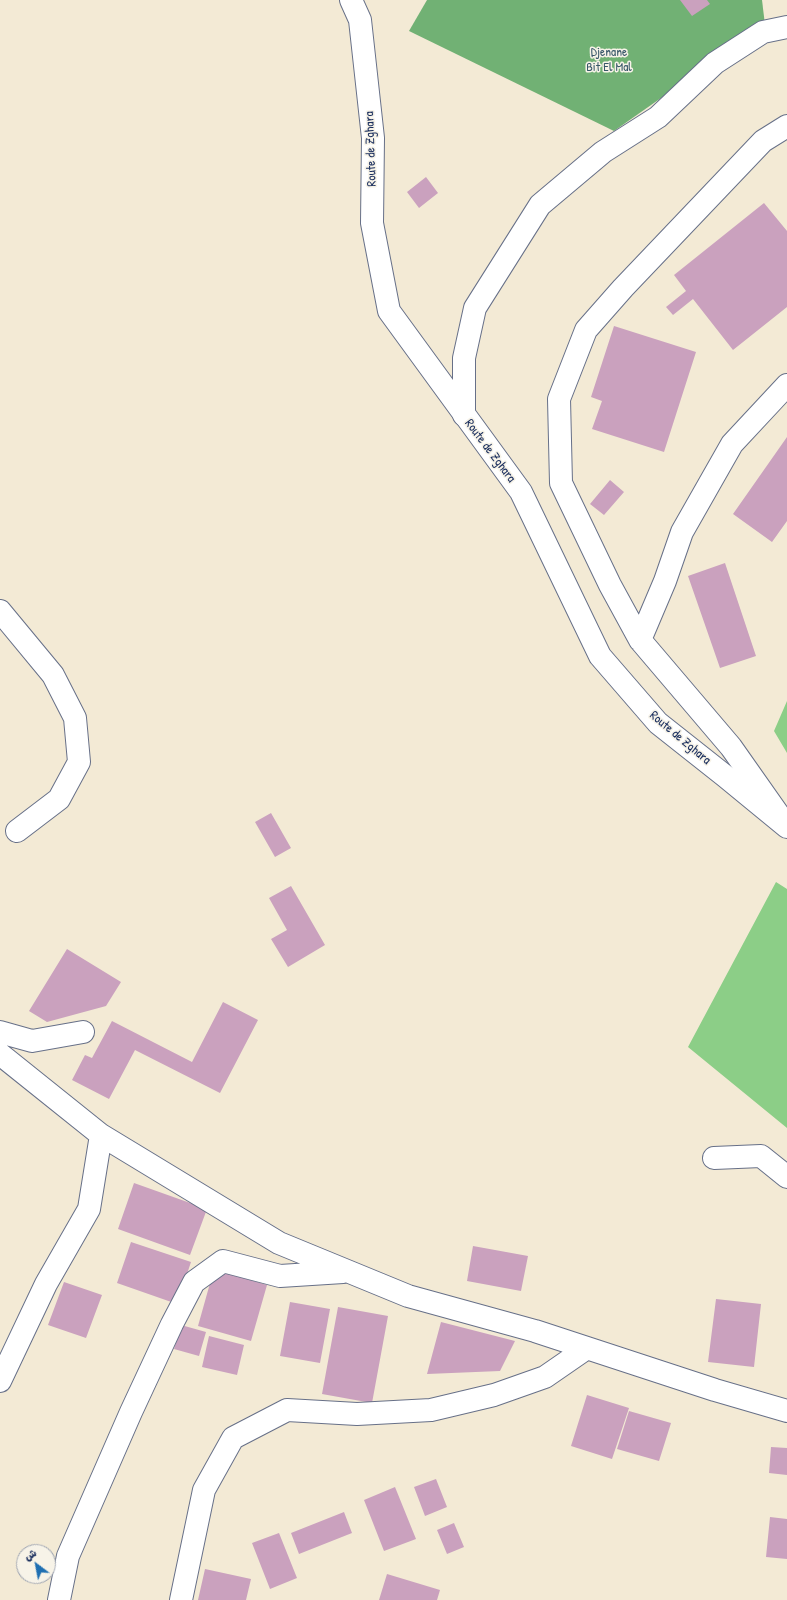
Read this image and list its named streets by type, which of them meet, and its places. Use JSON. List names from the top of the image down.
{
  "streets": {
    "street": ["Route de Zghara"]
  },
  "parks": ["Djenane Bit El Mal"],
  "north": "top left"
}
